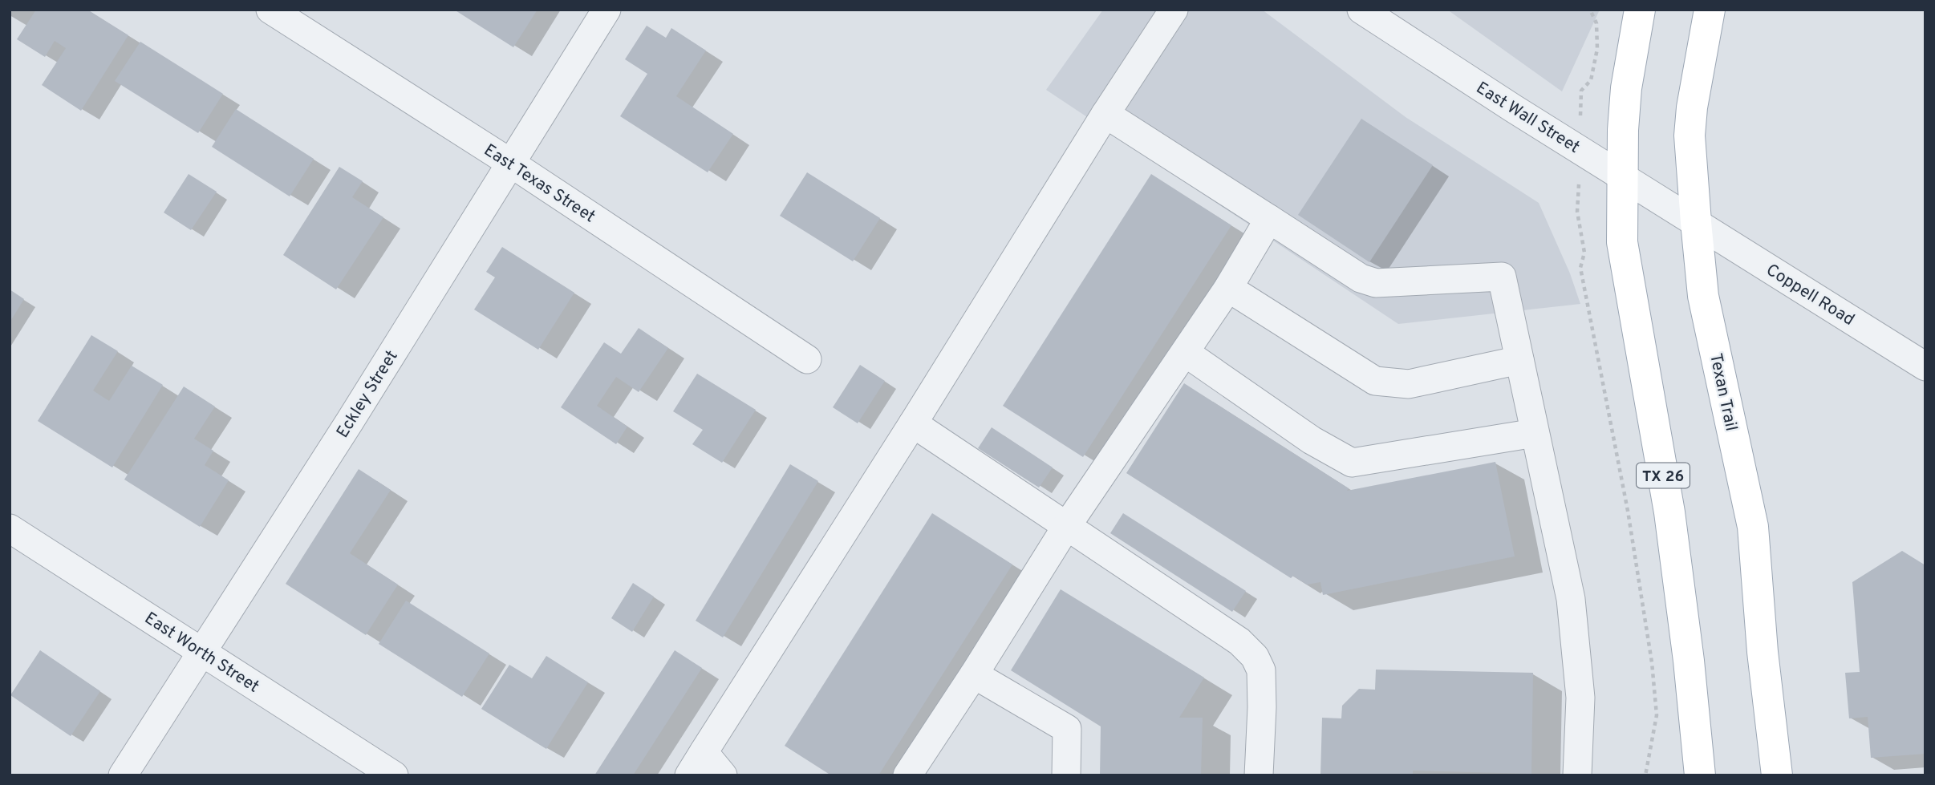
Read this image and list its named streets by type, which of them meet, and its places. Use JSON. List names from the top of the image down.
{
  "streets": {
    "main road": ["Texan Trail", "TX 26"],
    "street": [
      "East Wall Street",
      "East Texas Street",
      "Coppell Road",
      "Eckley Street",
      "East Worth Street"
    ]
  },
  "crossings": [
    ["East Wall Street", "Coppell Road"],
    ["East Wall Street", "Texan Trail"],
    ["East Wall Street", "TX 26"],
    ["East Texas Street", "Eckley Street"],
    ["Coppell Road", "Texan Trail"],
    ["Eckley Street", "East Worth Street"]
  ]
}
